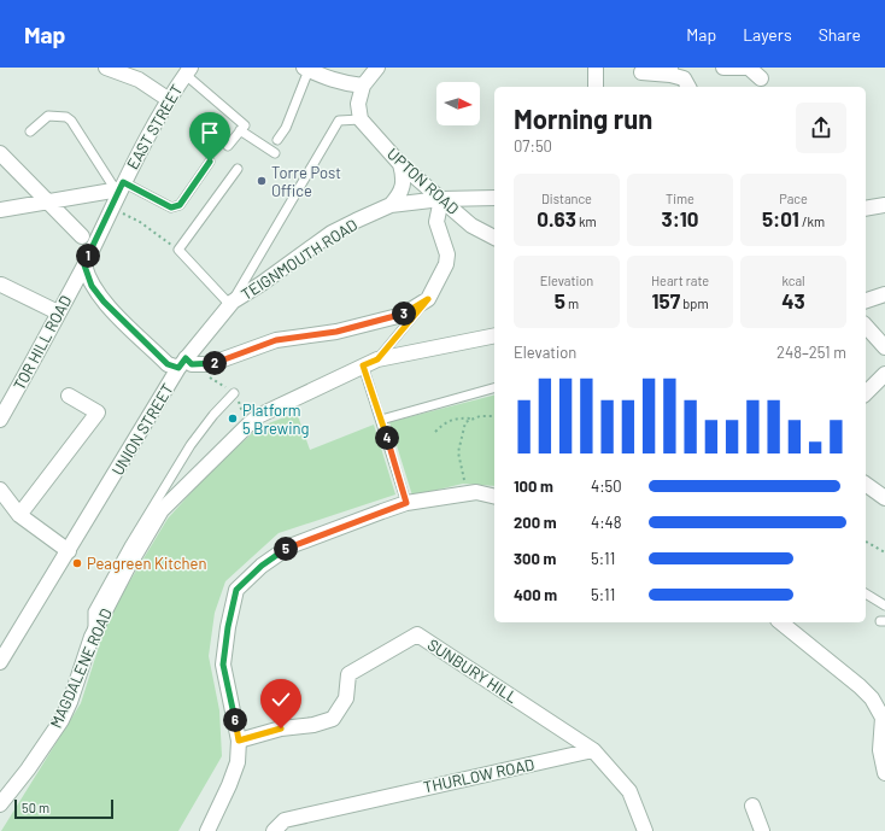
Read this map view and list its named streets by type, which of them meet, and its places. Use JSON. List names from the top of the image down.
{
  "streets": {
    "street": [
      "EAST STREET",
      "UPTON ROAD",
      "TEIGNMOUTH ROAD",
      "TOR HILL ROAD",
      "UNION STREET",
      "MAGDALENE ROAD",
      "SUNBURY HILL",
      "THURLOW ROAD"
    ]
  },
  "crossings": [
    ["EAST STREET", "TOR HILL ROAD"],
    ["UPTON ROAD", "TEIGNMOUTH ROAD"],
    ["UPTON ROAD", "UNION STREET"],
    ["TEIGNMOUTH ROAD", "UNION STREET"],
    ["SUNBURY HILL", "THURLOW ROAD"]
  ],
  "places": ["Torre Post Office", "Platform 5 Brewing", "Peagreen Kitchen"],
  "scale_bar": "50 m",
  "north": "right",
  "page": {
    "header": "Map",
    "nav": ["Map", "Layers", "Share"],
    "heading": ["Morning run", "07:50"],
    "stats": [
      ["Distance", "0.63 km"],
      ["Time", "3:10"],
      ["Pace", "5:01 /km"],
      ["Elevation", "5 m"],
      ["Heart rate", "157 bpm"],
      ["kcal", "43"]
    ],
    "pins": [
      "1",
      "3",
      "2",
      "4",
      "5",
      "6"
    ],
    "chart": ["Elevation", "248–251 m"],
    "list": [
      {
        "name": "100 m",
        "note": "4:50"
      },
      {
        "name": "200 m",
        "note": "4:48"
      },
      {
        "name": "300 m",
        "note": "5:11"
      },
      {
        "name": "400 m",
        "note": "5:11"
      }
    ],
    "scale": "50 m"
  }
}
